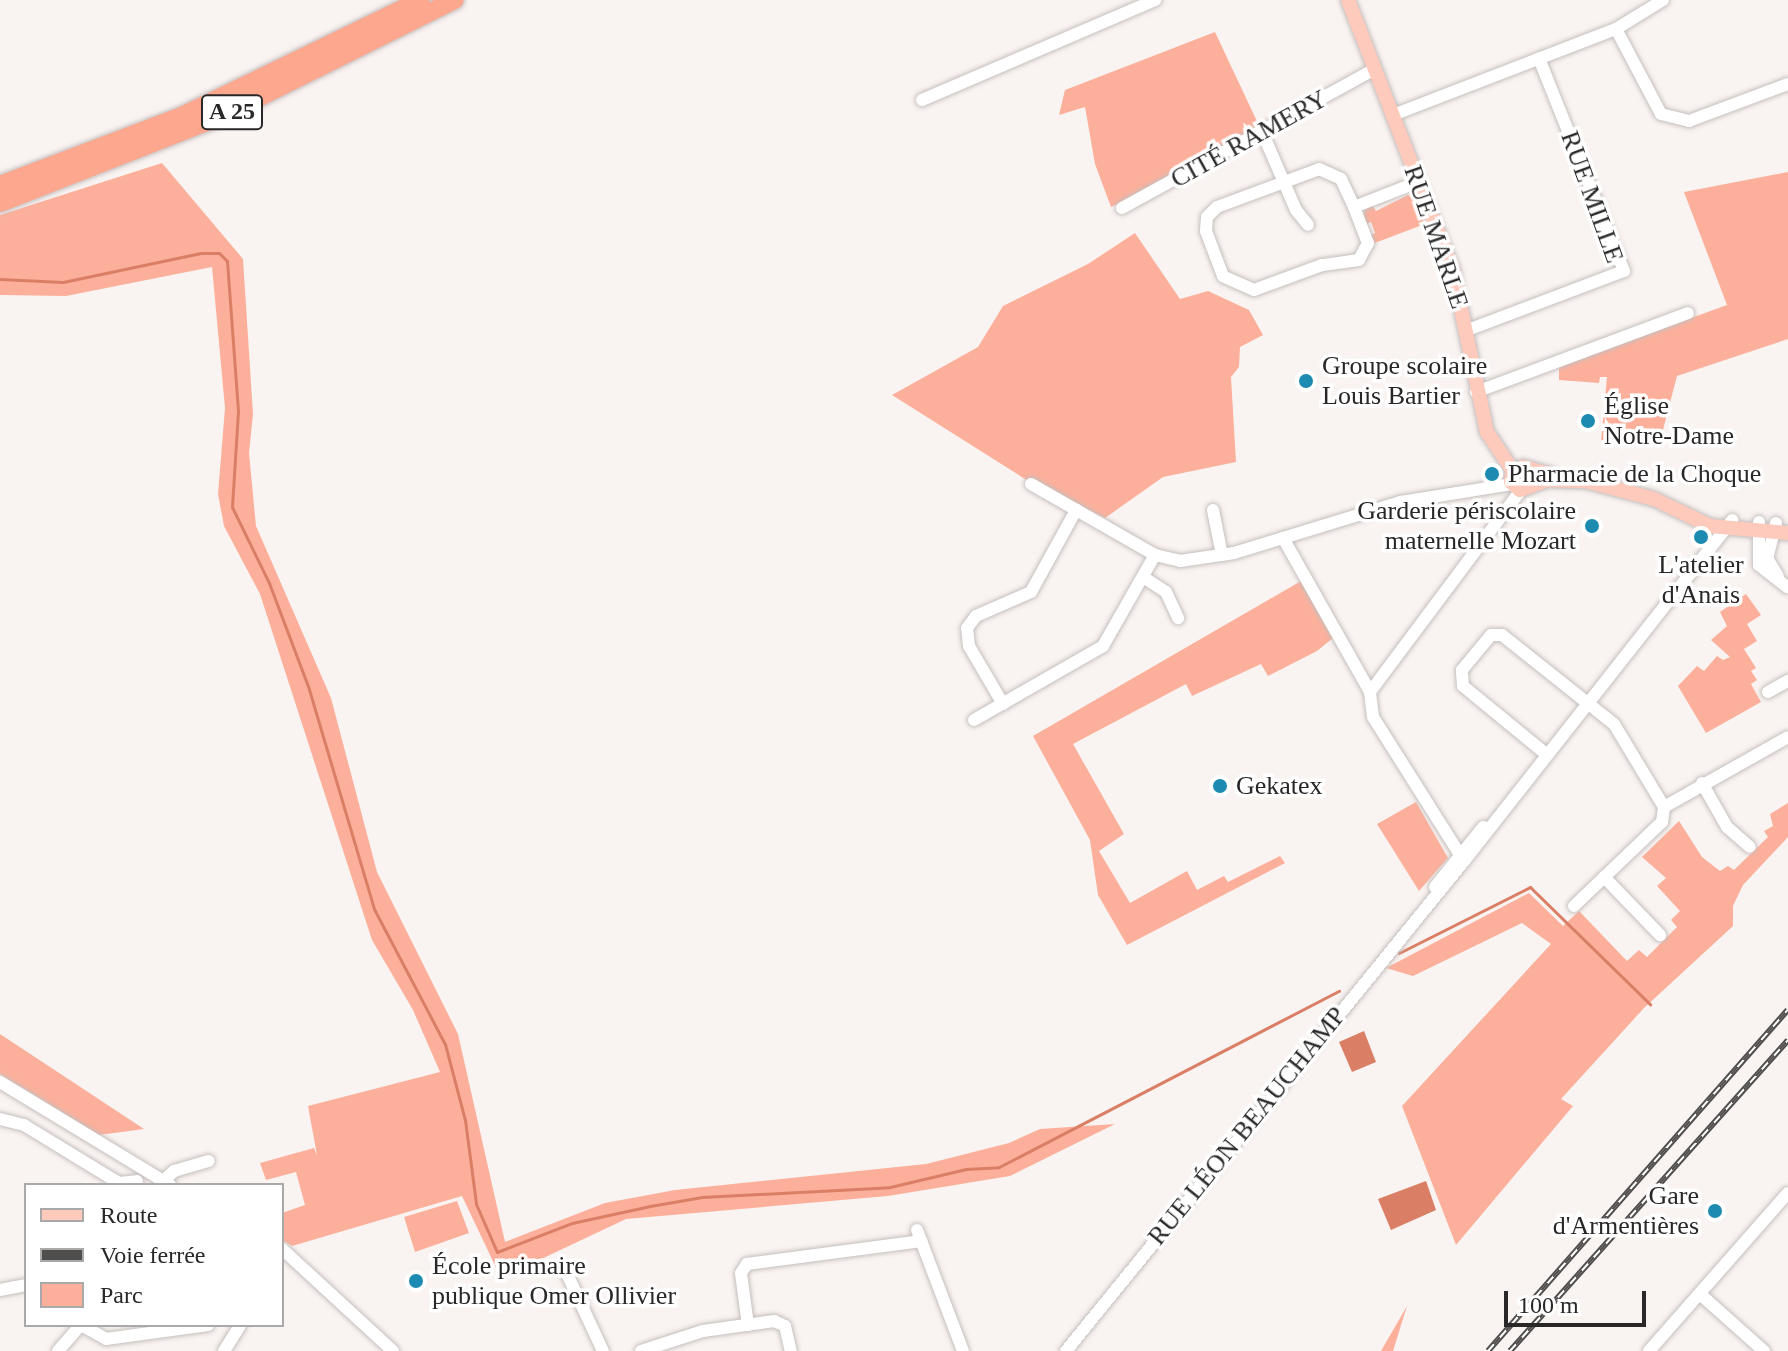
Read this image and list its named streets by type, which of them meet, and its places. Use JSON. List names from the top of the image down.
{
  "streets": {
    "highway": ["A 25"],
    "main road": ["RUE MARLE"],
    "street": ["CITÉ RAMERY", "RUE MILLE", "RUE LÉON BEAUCHAMP"]
  },
  "crossings": [
    ["CITÉ RAMERY", "RUE MARLE"],
    ["RUE MILLE", "RUE MARLE"]
  ],
  "places": [
    "Groupe scolaire Louis Bartier",
    "Église Notre-Dame",
    "Pharmacie de la Choque",
    "Garderie périscolaire maternelle Mozart",
    "L'atelier d'Anais",
    "Gekatex",
    "Gare d'Armentières",
    "École primaire publique Omer Ollivier"
  ],
  "legend": ["Route", "Voie ferrée", "Parc"],
  "scale_bar": "100 m"
}
